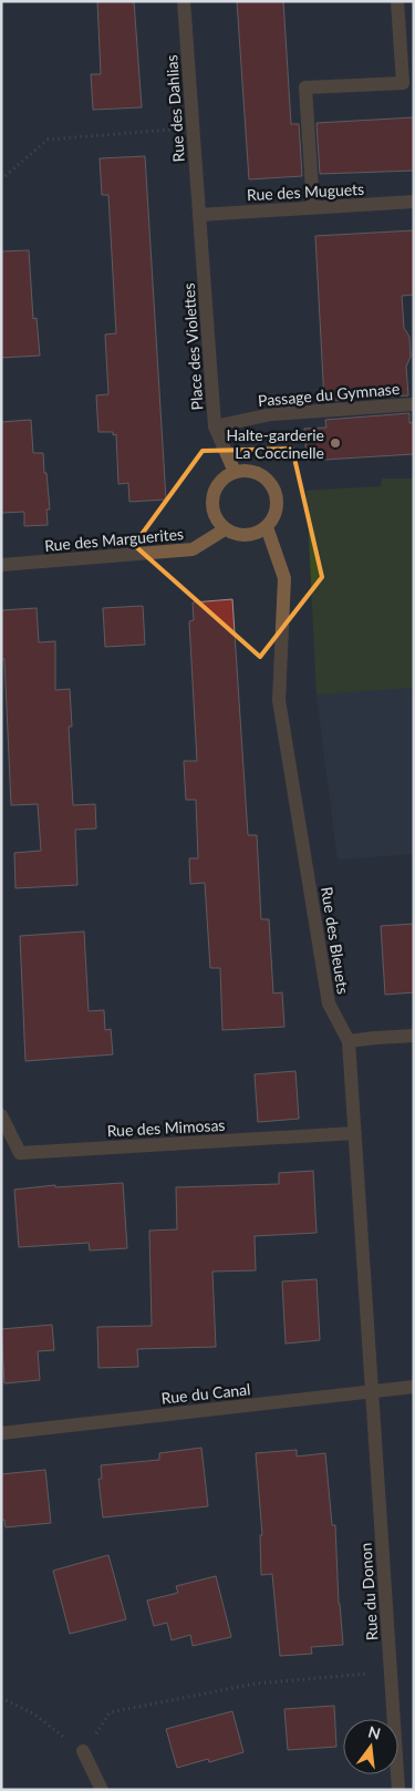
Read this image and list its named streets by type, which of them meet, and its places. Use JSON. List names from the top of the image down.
{
  "streets": {
    "street": [
      "Rue des Dahlias",
      "Rue des Muguets",
      "Place des Violettes",
      "Passage du Gymnase",
      "Rue des Marguerites",
      "Rue des Bleuets",
      "Rue des Mimosas",
      "Rue du Canal",
      "Rue du Donon"
    ]
  },
  "crossings": [
    ["Rue des Dahlias", "Rue des Muguets"],
    ["Rue des Dahlias", "Place des Violettes"],
    ["Rue des Muguets", "Place des Violettes"],
    ["Place des Violettes", "Passage du Gymnase"],
    ["Place des Violettes", "Rue des Marguerites"],
    ["Place des Violettes", "Rue des Bleuets"],
    ["Rue des Marguerites", "Rue des Bleuets"],
    ["Rue des Bleuets", "Rue des Mimosas"],
    ["Rue des Bleuets", "Rue du Canal"],
    ["Rue des Bleuets", "Rue du Donon"],
    ["Rue du Canal", "Rue du Donon"]
  ],
  "places": ["Halte-garderie La Coccinelle"],
  "north": "top"
}
